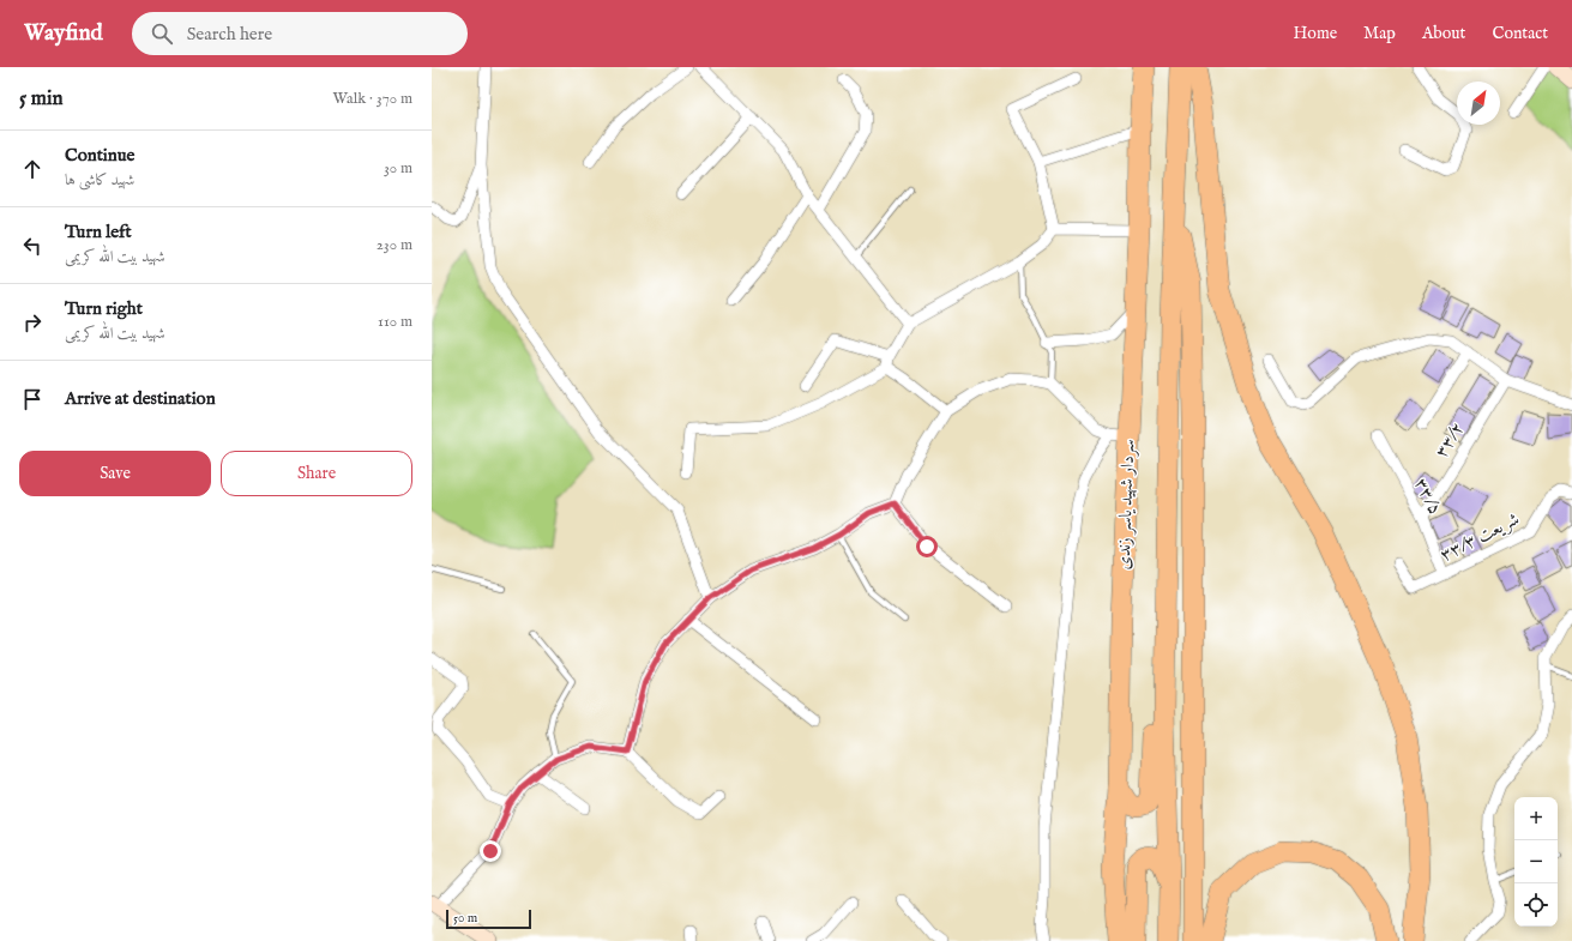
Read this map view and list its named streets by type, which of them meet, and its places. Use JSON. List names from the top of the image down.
{
  "streets": {
    "highway": ["سردار شهید یاسر زندی"],
    "street": ["۳۳/۲", "۳۳/۵", "شریعت ۳۳/۳"]
  },
  "crossings": [
    ["۳۳/۲", "۳۳/۵"],
    ["۳۳/۵", "شریعت ۳۳/۳"]
  ],
  "scale_bar": "50 m",
  "north": "top right",
  "page": {
    "header": "Wayfind",
    "search": "Search here",
    "nav": [
      "Home",
      "Map",
      "About",
      "Contact"
    ],
    "heading": ["5 min", "Walk · 370 m"],
    "list": [
      ["Continue", "شهید کاشی ها", "30 m"],
      ["Turn left", "شهید بیت الله کریمی", "230 m"],
      ["Turn right", "شهید بیت الله کریمی", "110 m"],
      "Arrive at destination"
    ],
    "buttons": ["Save", "Share"],
    "map_buttons": ["+", "−"],
    "scale": "50 m"
  }
}
